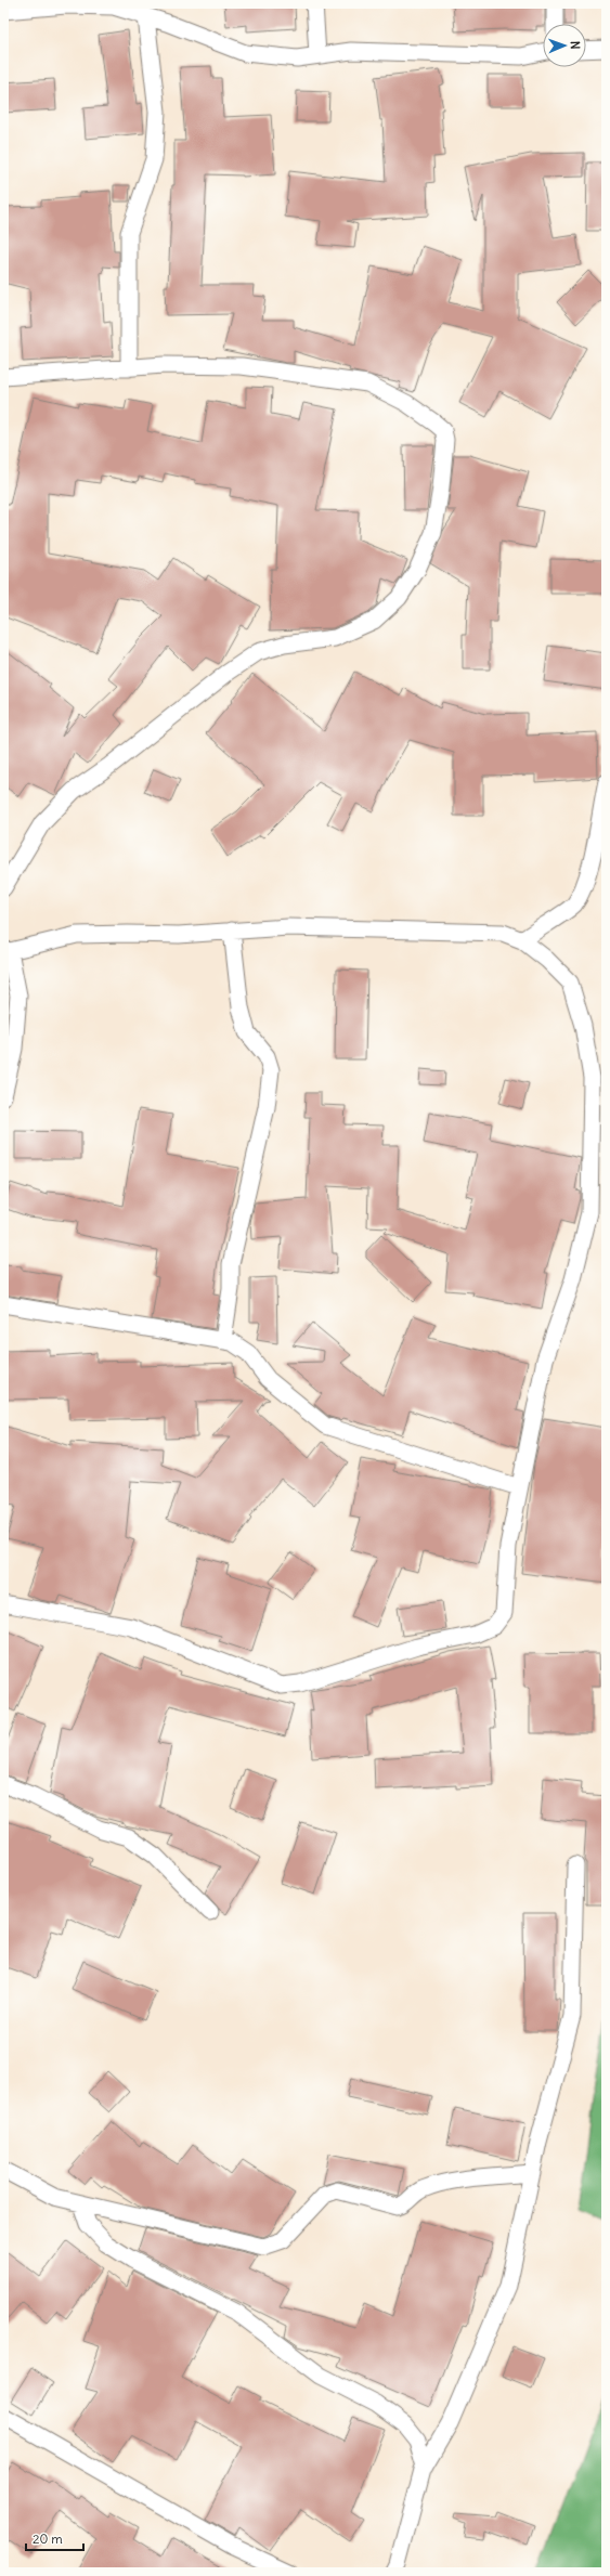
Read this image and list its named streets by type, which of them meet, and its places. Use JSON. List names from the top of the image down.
{
  "scale_bar": "20 m",
  "north": "right"
}
